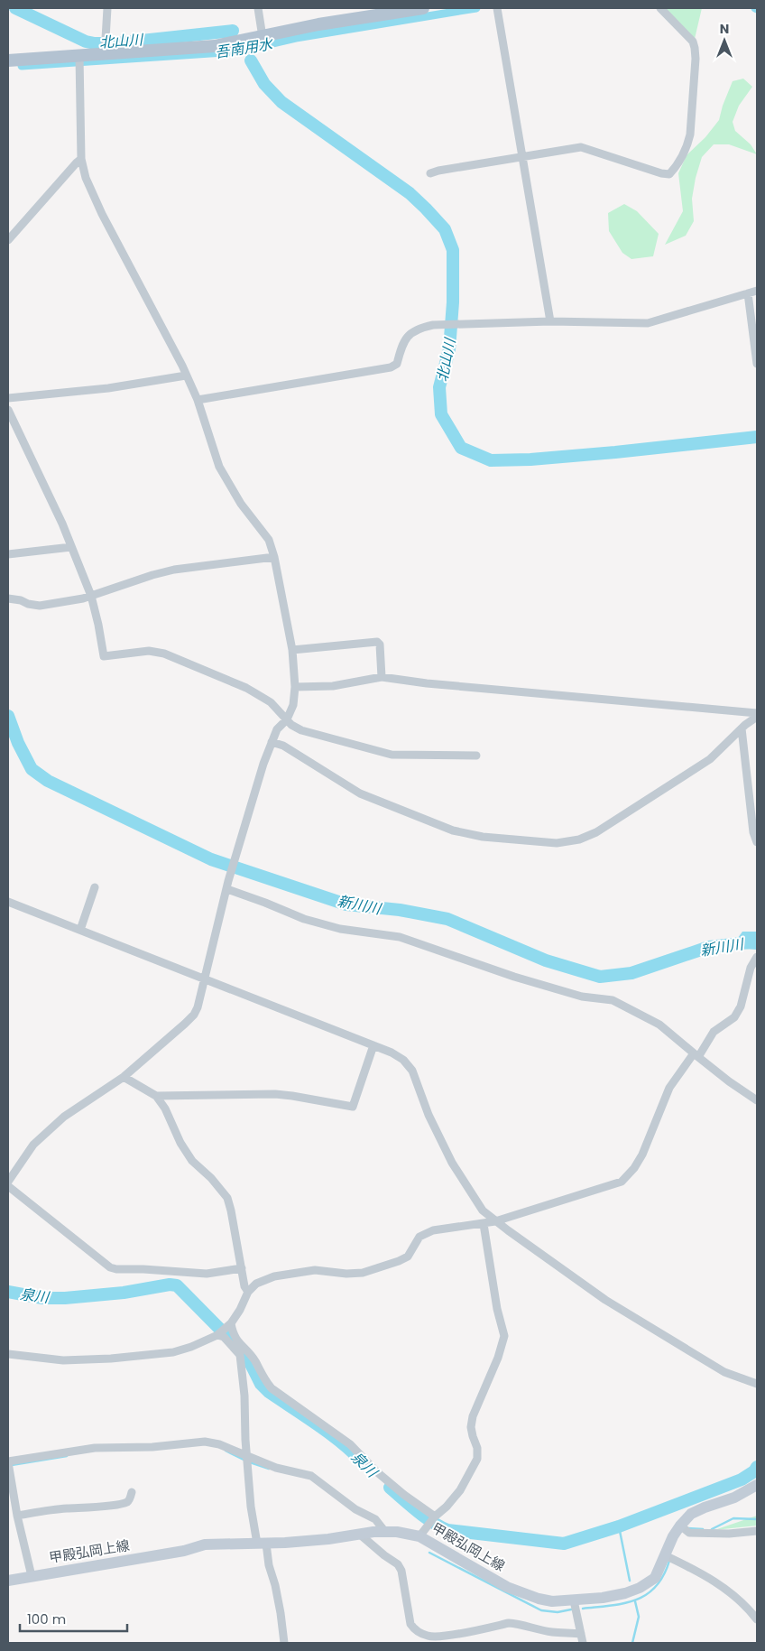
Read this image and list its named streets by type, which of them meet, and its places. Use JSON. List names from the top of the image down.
{
  "streets": {
    "main road": ["甲殿弘岡上線"]
  },
  "water": [
    "北山川",
    "吾南用水",
    "新川川",
    "泉川"
  ],
  "scale_bar": "100 m",
  "north": "top"
}
